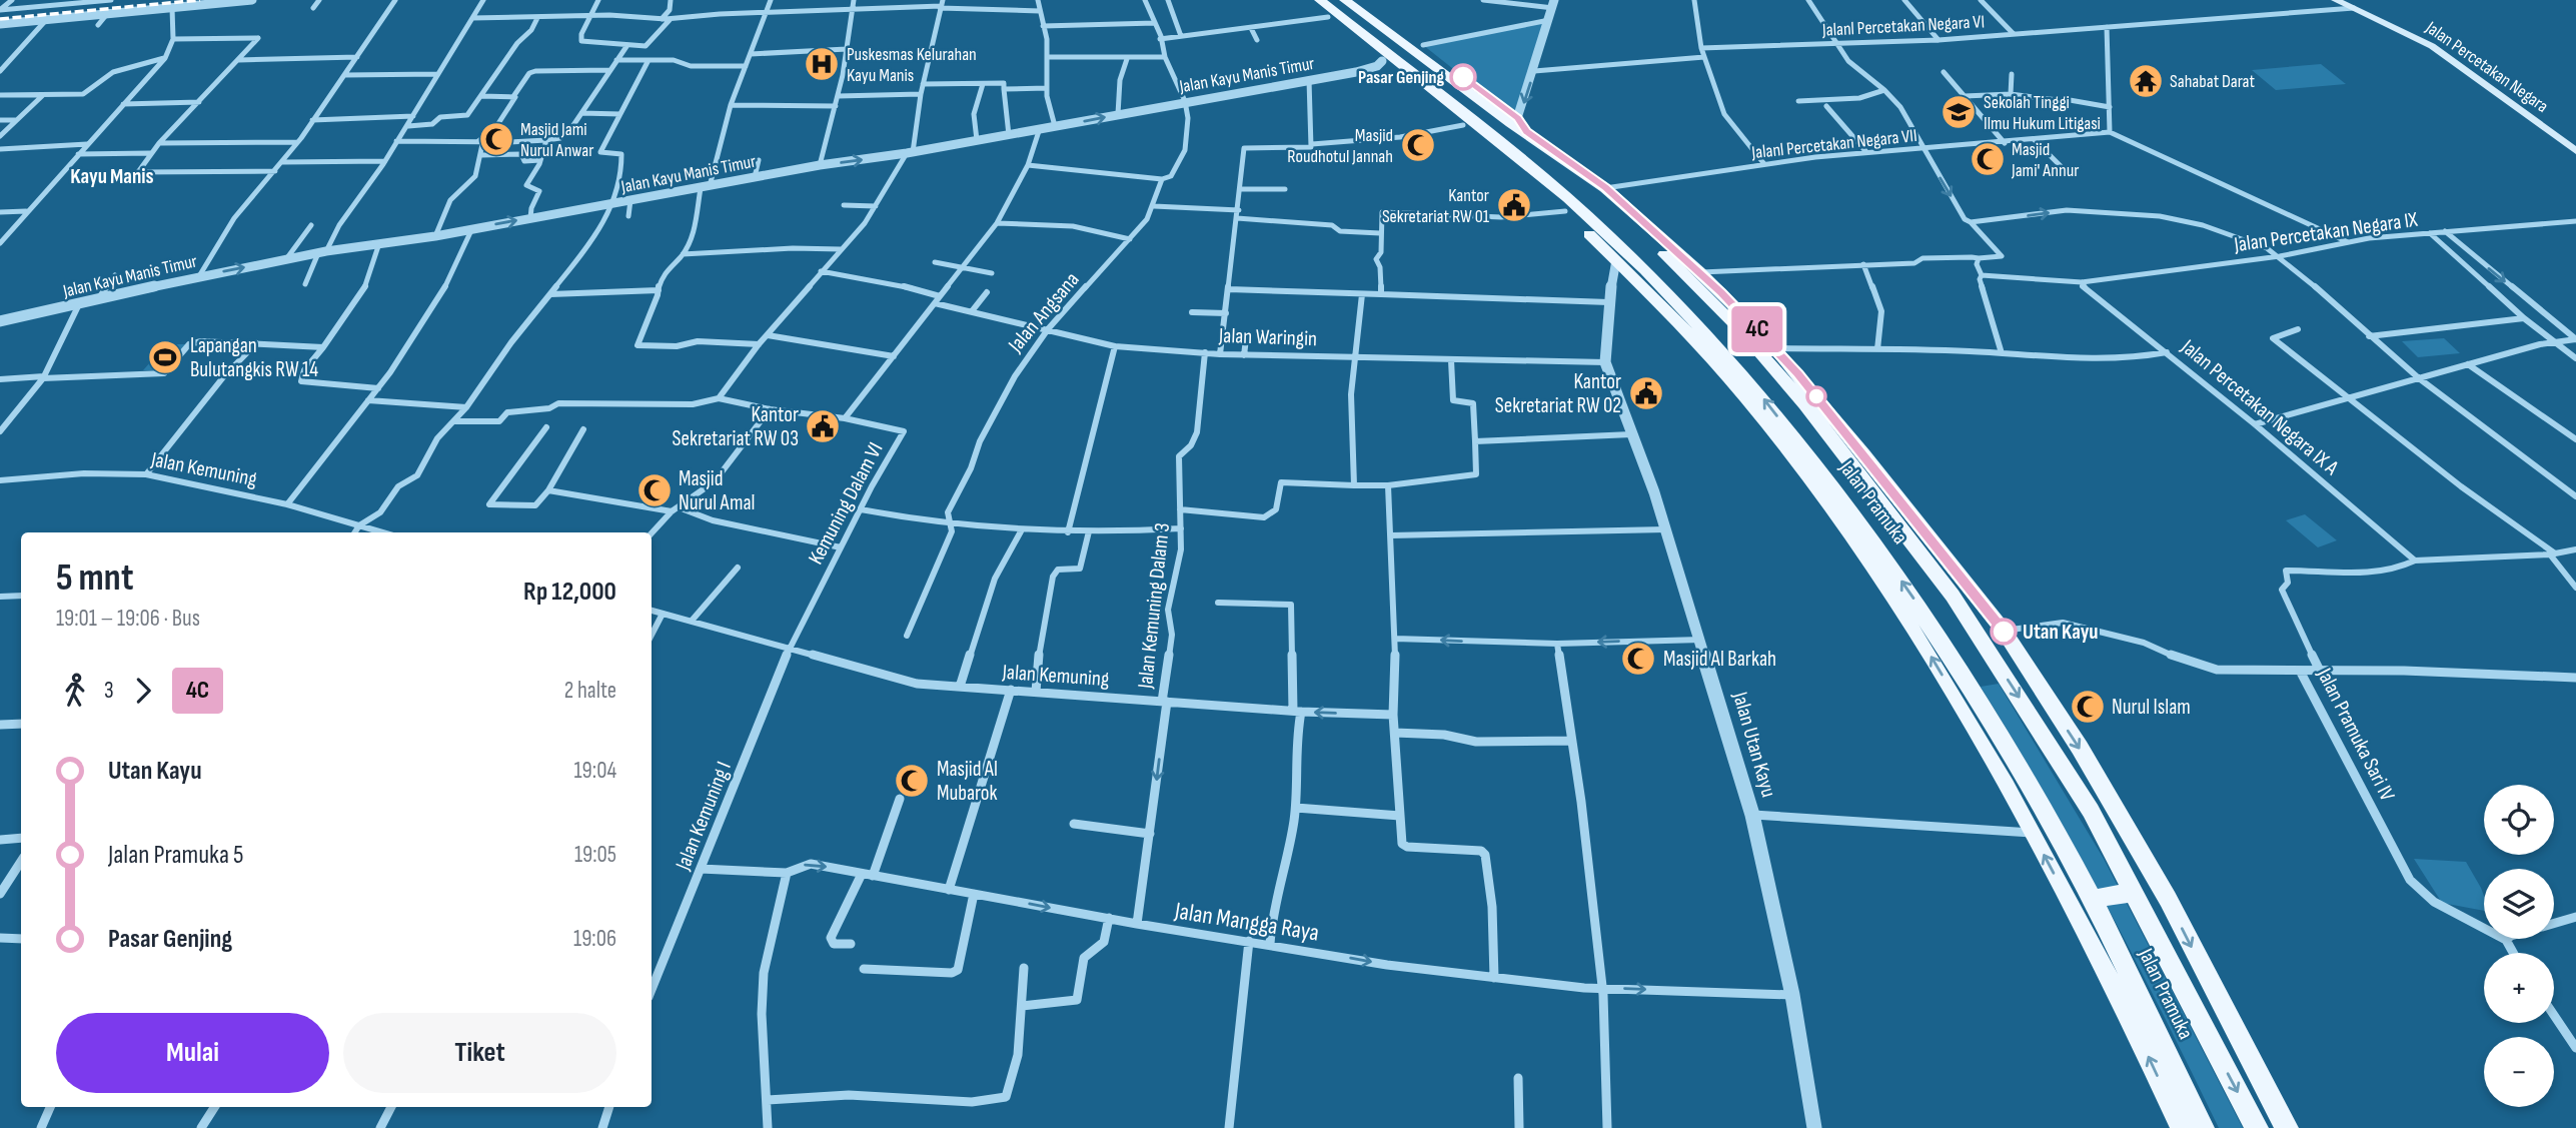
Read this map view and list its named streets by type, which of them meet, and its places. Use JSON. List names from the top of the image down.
{
  "streets": {
    "main road": ["Jalan Percetakan Negara", "Jalan Pramuka"],
    "street": [
      "Jalanl Percetakan Negara VI",
      "Jalan Kayu Manis Timur",
      "Jalanl Percetakan Negara VII",
      "Jalan Percetakan Negara IX",
      "Jalan Angsana",
      "Jalan Waringin",
      "Jalan Percetakan Negara IX A",
      "Jalan Kemuning",
      "Kemuning Dalam VI",
      "Jalan Kemuning Dalam 3",
      "Jalan Pramuka Sari IV",
      "Jalan Utan Kayu",
      "Jalan Kemuning I",
      "Jalan Mangga Raya"
    ]
  },
  "crossings": [
    ["Jalan Kayu Manis Timur", "Jalan Angsana"],
    ["Jalan Kayu Manis Timur", "Jalan Pramuka"],
    ["Jalanl Percetakan Negara VII", "Jalan Pramuka"],
    ["Jalan Percetakan Negara IX", "Jalan Percetakan Negara IX A"],
    ["Jalan Angsana", "Jalan Waringin"],
    ["Jalan Waringin", "Jalan Kemuning Dalam 3"],
    ["Jalan Waringin", "Jalan Utan Kayu"],
    ["Jalan Kemuning", "Kemuning Dalam VI"],
    ["Jalan Kemuning", "Jalan Kemuning Dalam 3"],
    ["Jalan Kemuning", "Jalan Kemuning I"],
    ["Jalan Pramuka", "Jalan Utan Kayu"],
    ["Kemuning Dalam VI", "Jalan Kemuning I"],
    ["Jalan Kemuning Dalam 3", "Jalan Mangga Raya"],
    ["Jalan Utan Kayu", "Jalan Mangga Raya"],
    ["Jalan Kemuning I", "Jalan Mangga Raya"]
  ],
  "one_way": ["Jalan Mangga Raya"],
  "districts": ["Kayu Manis"],
  "places": {
    "hospital": ["Puskesmas Kelurahan Kayu Manis"],
    "other": ["Pasar Genjing", "Utan Kayu"],
    "temple": ["Sahabat Darat"],
    "school or university": ["Sekolah Tinggi Ilmu Hukum Litigasi"],
    "mosque": [
      "Masjid Jami Nurul Anwar",
      "Masjid Roudhotul Jannah",
      "Masjid Jami' Annur",
      "Masjid Nurul Amal",
      "Masjid Al Barkah",
      "Nurul Islam",
      "Masjid Al Mubarok"
    ],
    "public building": ["Kantor Sekretariat RW 01", "Kantor Sekretariat RW 02", "Kantor Sekretariat RW 03"],
    "sports": ["Lapangan Bulutangkis RW 14"]
  },
  "lines": ["bus line 4C"],
  "page": {
    "on_map": "4C",
    "heading": ["5 mnt", "19:01 – 19:06 · Bus", "Rp 12,000"],
    "legs": ["3", "4C", "2 halte"],
    "list": [
      {
        "name": "Utan Kayu",
        "value": "19:04"
      },
      {
        "name": "Jalan Pramuka 5",
        "value": "19:05"
      },
      {
        "name": "Pasar Genjing",
        "value": "19:06"
      }
    ],
    "map_buttons": ["+", "−"],
    "buttons": ["Mulai", "Tiket"]
  }
}
